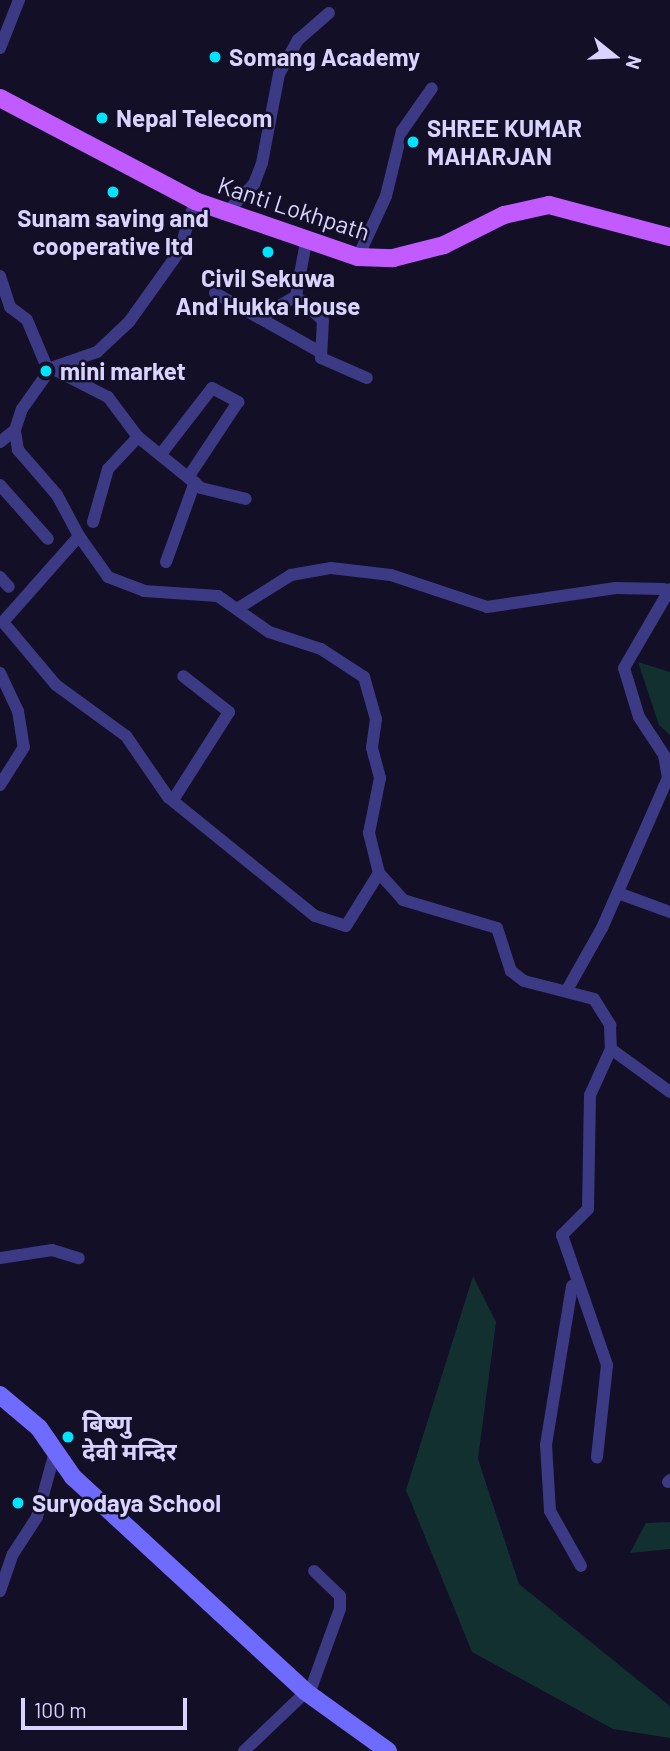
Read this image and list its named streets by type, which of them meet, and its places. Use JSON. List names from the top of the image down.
{
  "streets": {
    "main road": ["Kanti Lokhpath"]
  },
  "places": [
    "Somang Academy",
    "Nepal Telecom",
    "SHREE KUMAR MAHARJAN",
    "Sunam saving and cooperative ltd",
    "Civil Sekuwa And Hukka House",
    "mini market",
    "बिष्णु देवी मन्दिर",
    "Suryodaya School"
  ],
  "scale_bar": "100 m",
  "north": "right"
}
